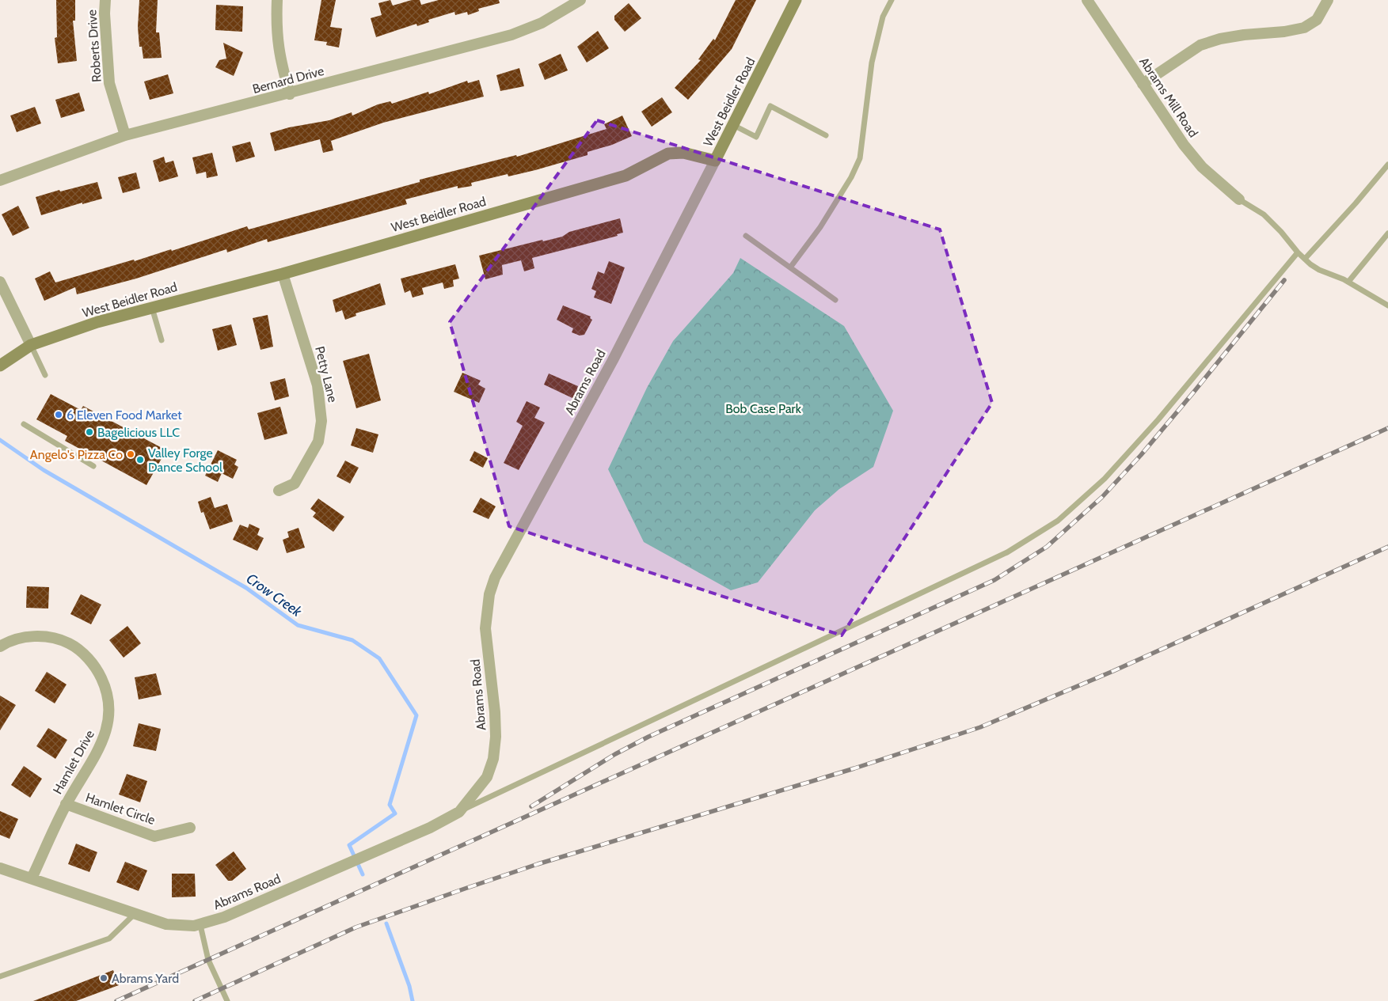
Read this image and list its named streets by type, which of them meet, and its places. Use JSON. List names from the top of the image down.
{
  "streets": {
    "street": [
      "Roberts Drive",
      "Bernard Drive",
      "Abrams Mill Road",
      "West Beidler Road",
      "Petty Lane",
      "Abrams Road",
      "Hamlet Drive",
      "Hamlet Circle"
    ]
  },
  "crossings": [
    ["Roberts Drive", "Bernard Drive"],
    ["West Beidler Road", "Petty Lane"],
    ["West Beidler Road", "Abrams Road"],
    ["Abrams Road", "Hamlet Drive"],
    ["Hamlet Drive", "Hamlet Circle"]
  ],
  "water": ["Crow Creek"],
  "parks": ["Bob Case Park"],
  "places": [
    "6 Eleven Food Market",
    "Bagelicious LLC",
    "Angelo's Pizza Co",
    "Valley Forge Dance School",
    "Abrams Yard"
  ]
}
